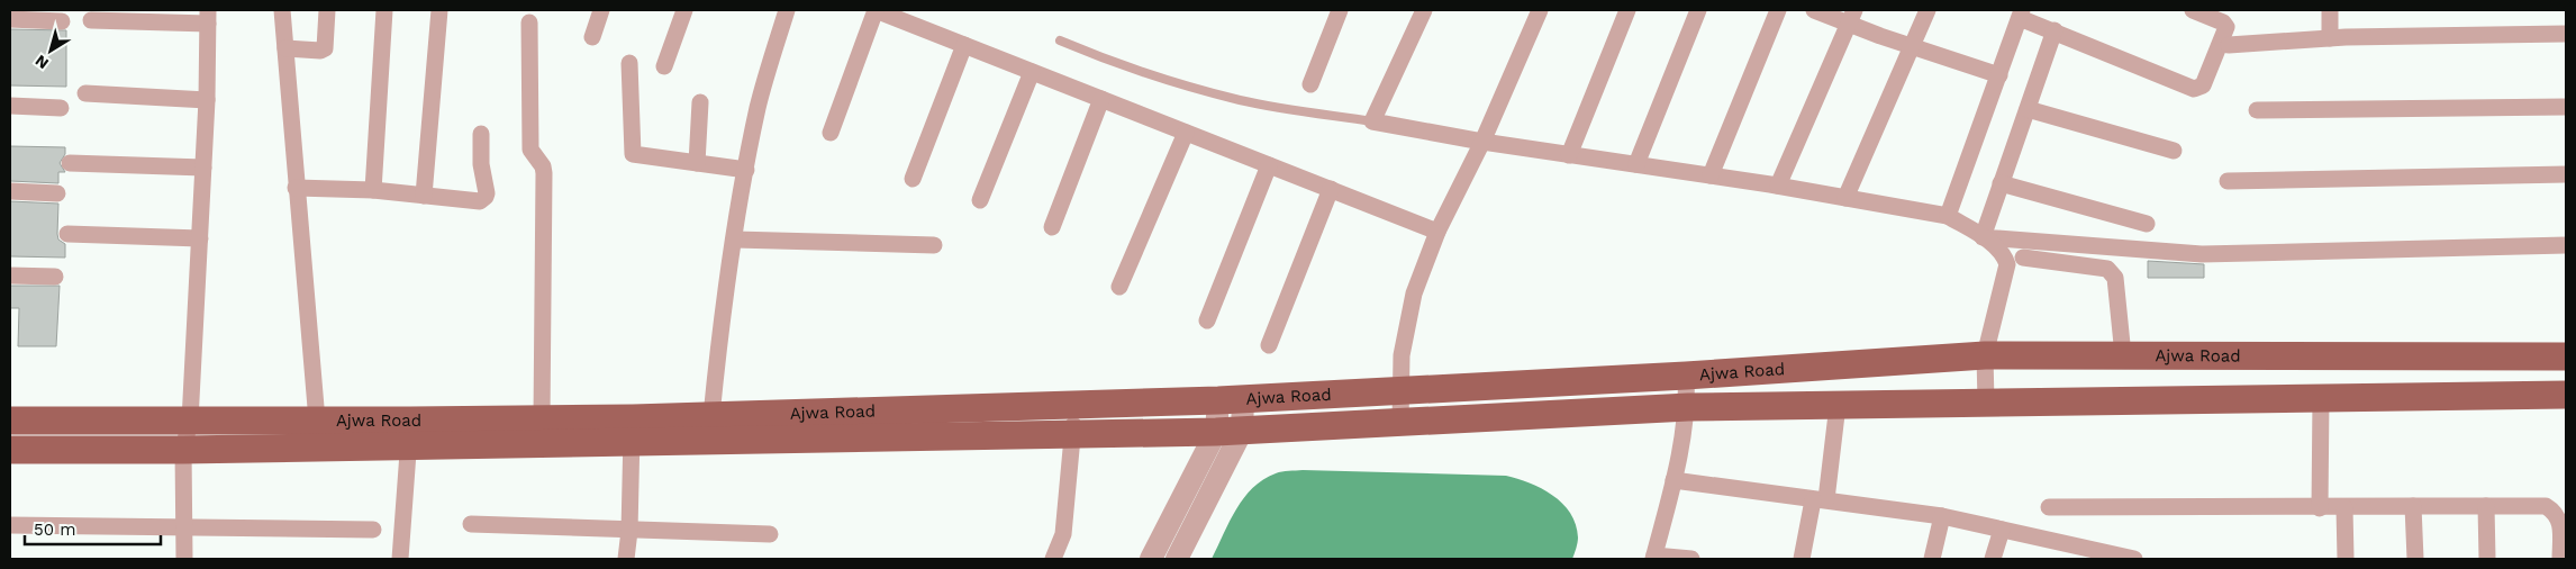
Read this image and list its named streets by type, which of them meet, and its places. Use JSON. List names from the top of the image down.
{
  "streets": {
    "main road": ["Ajwa Road"]
  },
  "scale_bar": "50 m",
  "north": "bottom left"
}
